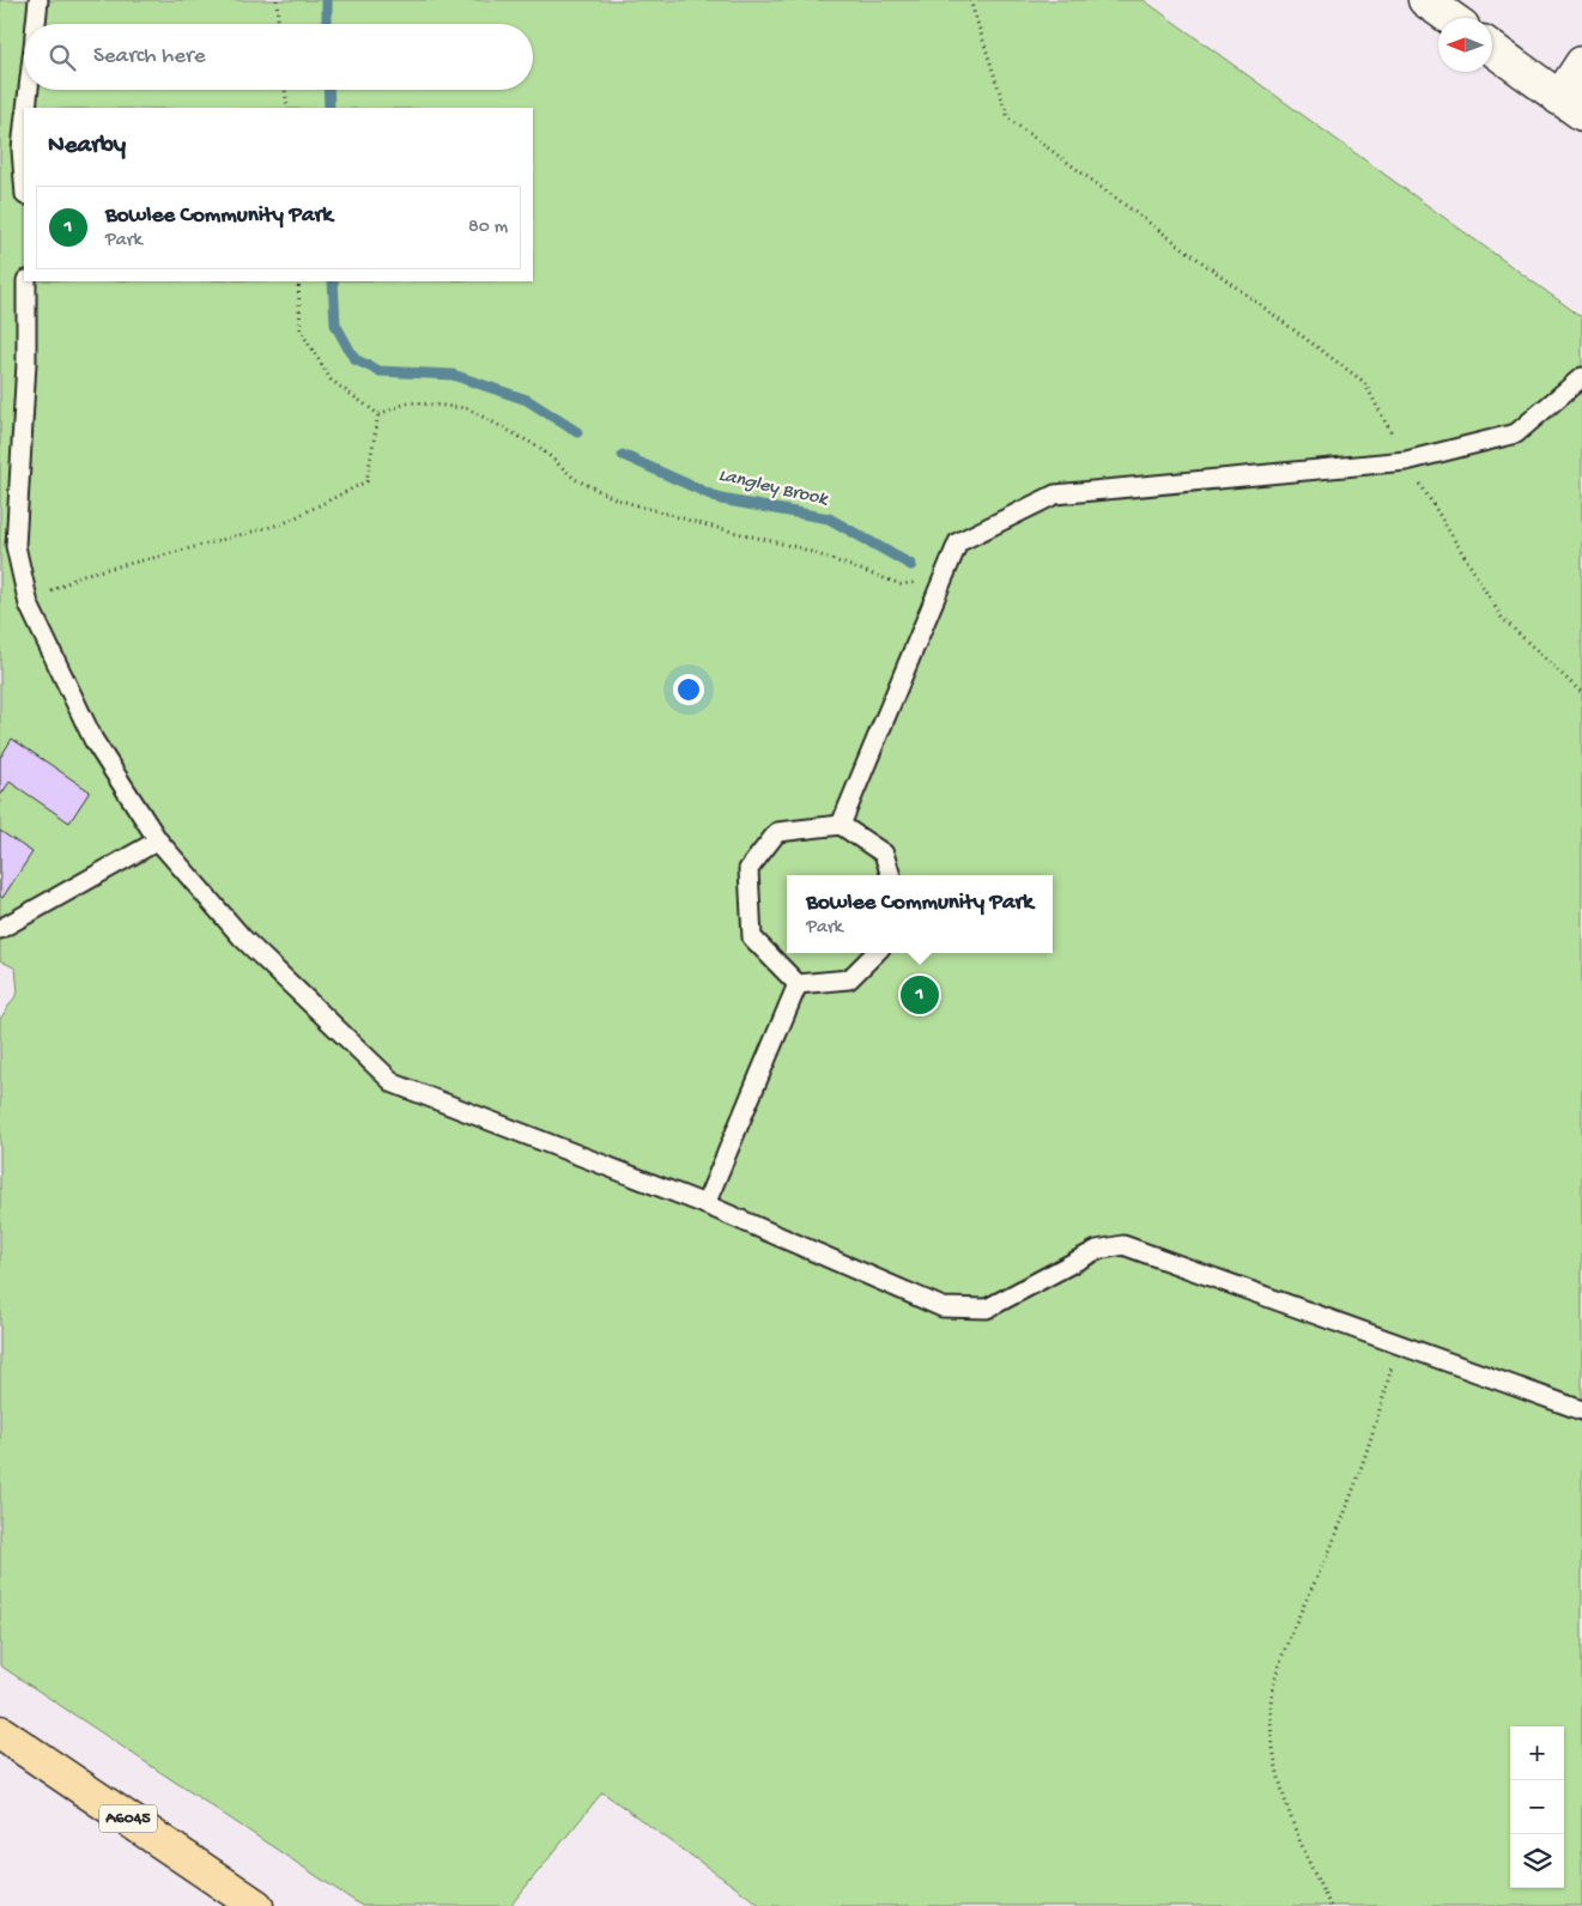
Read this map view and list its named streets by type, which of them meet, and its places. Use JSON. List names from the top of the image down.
{
  "streets": {
    "main road": ["A6045"]
  },
  "water": ["Langley Brook"],
  "north": "left",
  "page": {
    "search": "Search here",
    "heading": "Nearby",
    "list": [
      {
        "mark": "1",
        "name": "Bowlee Community Park",
        "note": "Park",
        "value": "80 m"
      }
    ],
    "popup": ["Bowlee Community Park", "Park"],
    "pins": "1",
    "map_buttons": ["+", "−"]
  }
}
